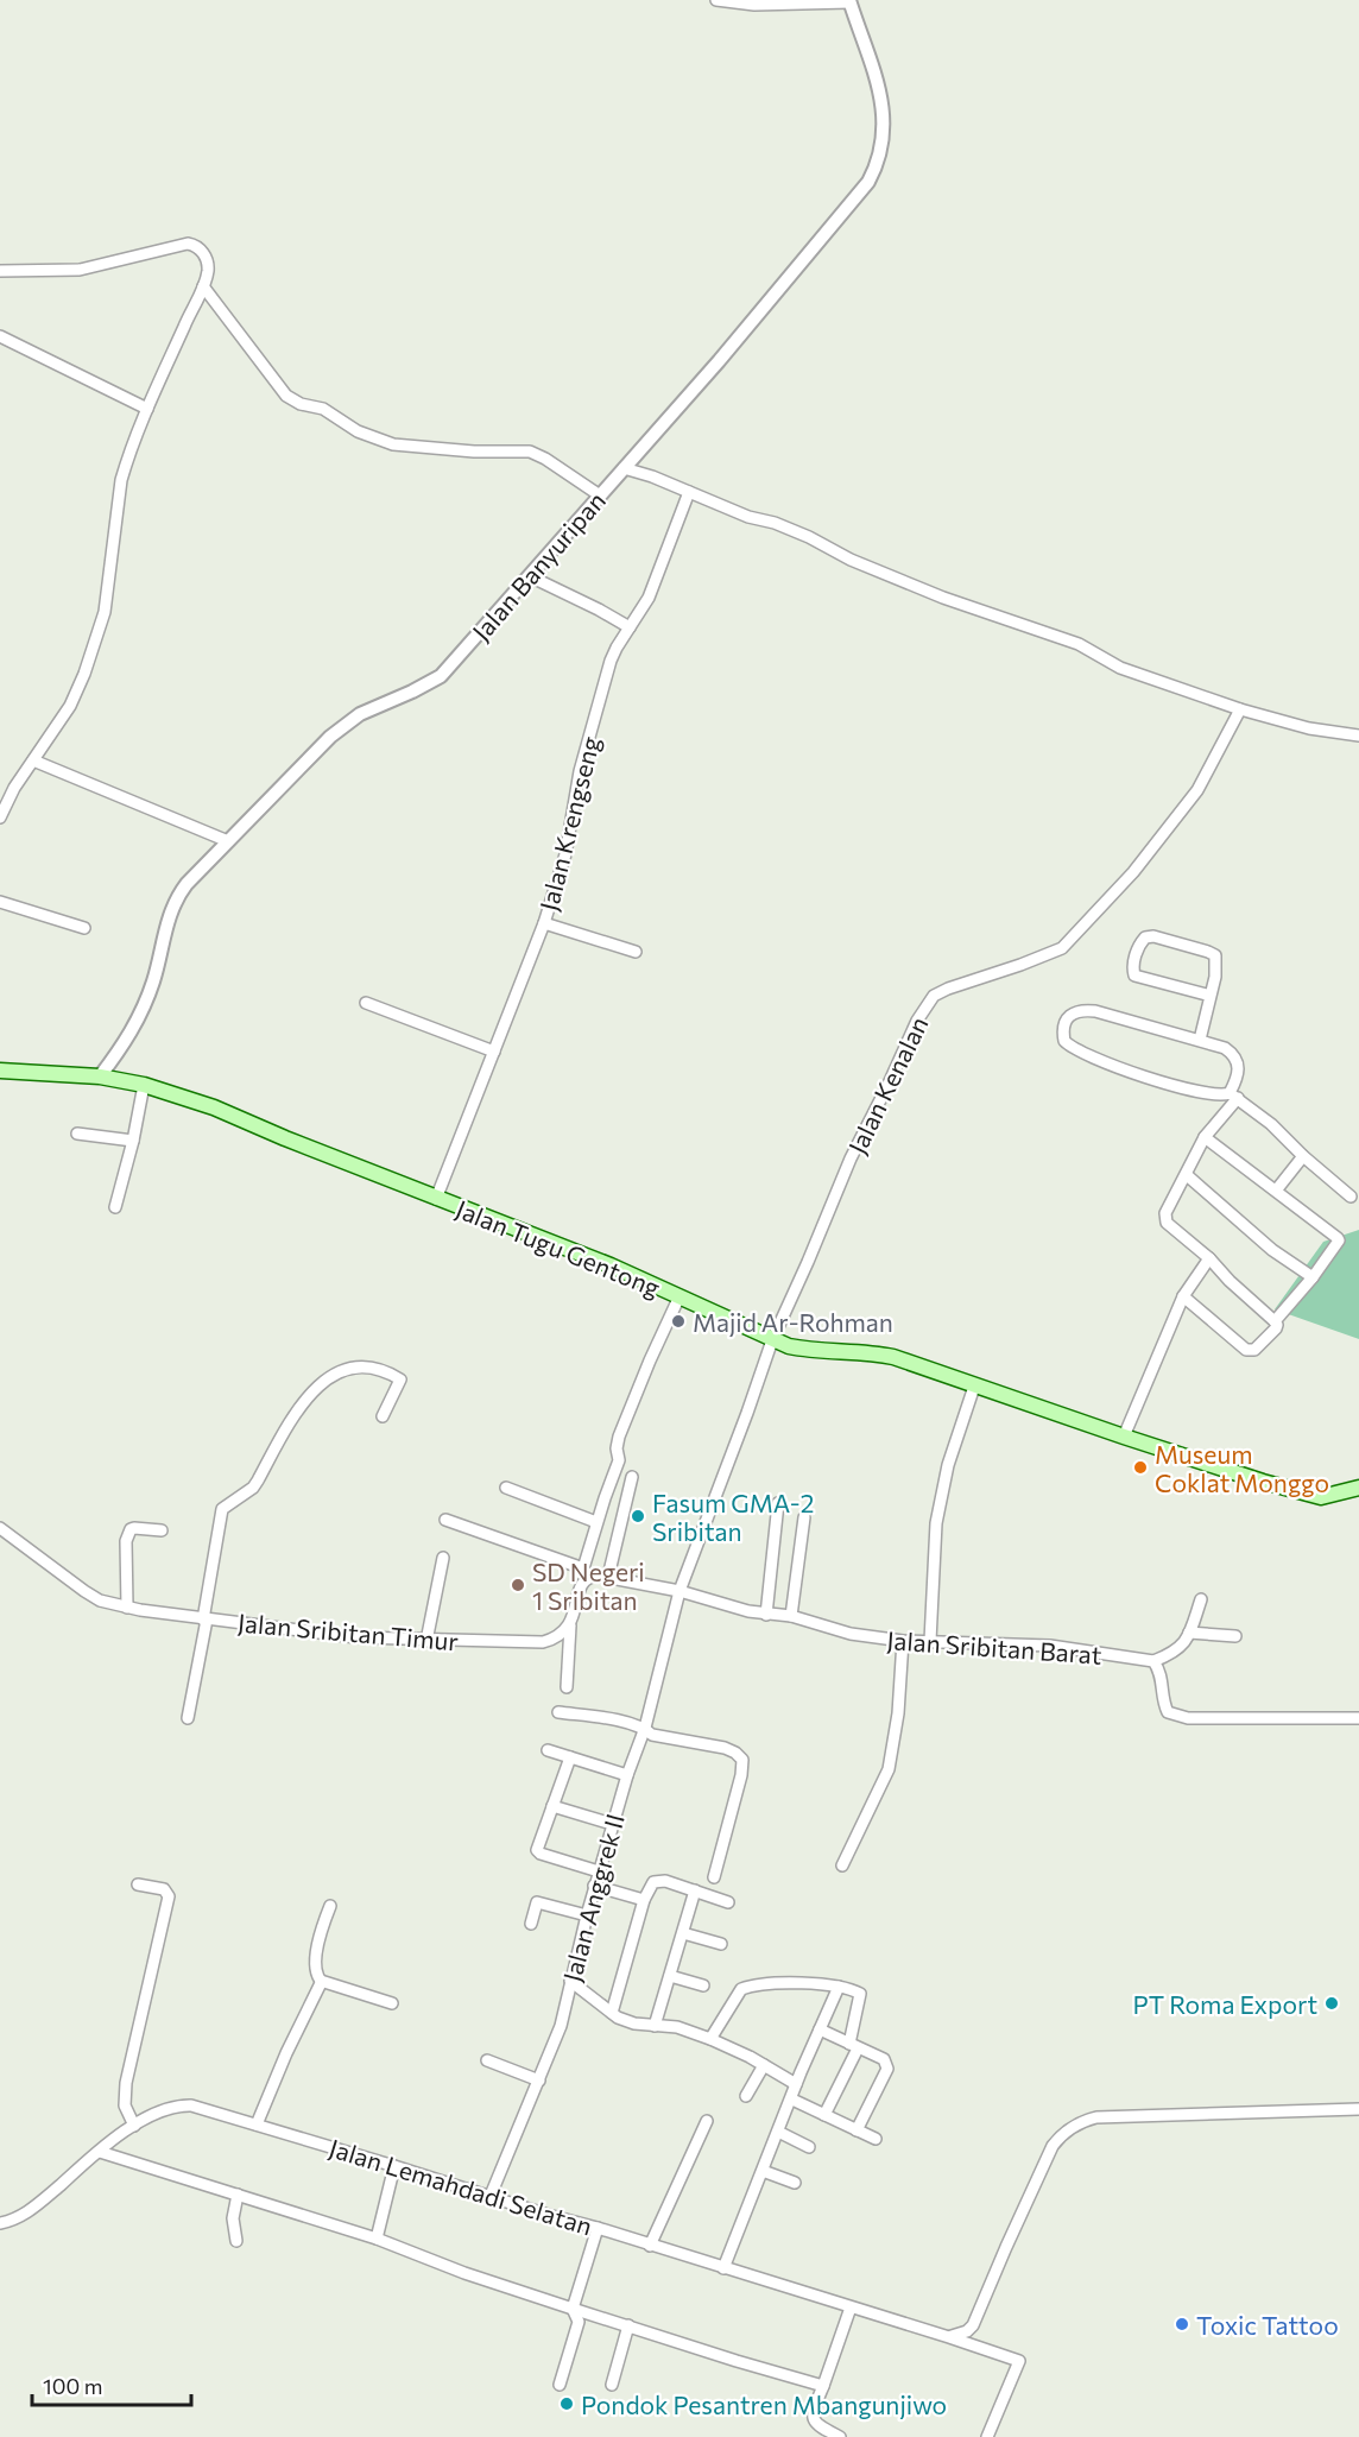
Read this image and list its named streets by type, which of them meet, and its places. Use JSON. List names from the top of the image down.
{
  "streets": {
    "main road": ["Jalan Tugu Gentong"],
    "street": [
      "Jalan Banyuripan",
      "Jalan Krengseng",
      "Jalan Kenalan",
      "Jalan Sribitan Timur",
      "Jalan Sribitan Barat",
      "Jalan Anggrek II",
      "Jalan Lemahdadi Selatan"
    ]
  },
  "crossings": [
    ["Jalan Banyuripan", "Jalan Tugu Gentong"],
    ["Jalan Krengseng", "Jalan Tugu Gentong"],
    ["Jalan Kenalan", "Jalan Tugu Gentong"],
    ["Jalan Kenalan", "Jalan Sribitan Barat"],
    ["Jalan Kenalan", "Jalan Anggrek II"],
    ["Jalan Sribitan Barat", "Jalan Anggrek II"],
    ["Jalan Anggrek II", "Jalan Lemahdadi Selatan"]
  ],
  "places": [
    "Majid Ar-Rohman",
    "Museum Coklat Monggo",
    "Fasum GMA-2 Sribitan",
    "SD Negeri 1 Sribitan",
    "PT Roma Export",
    "Toxic Tattoo",
    "Pondok Pesantren Mbangunjiwo"
  ],
  "scale_bar": "100 m"
}
